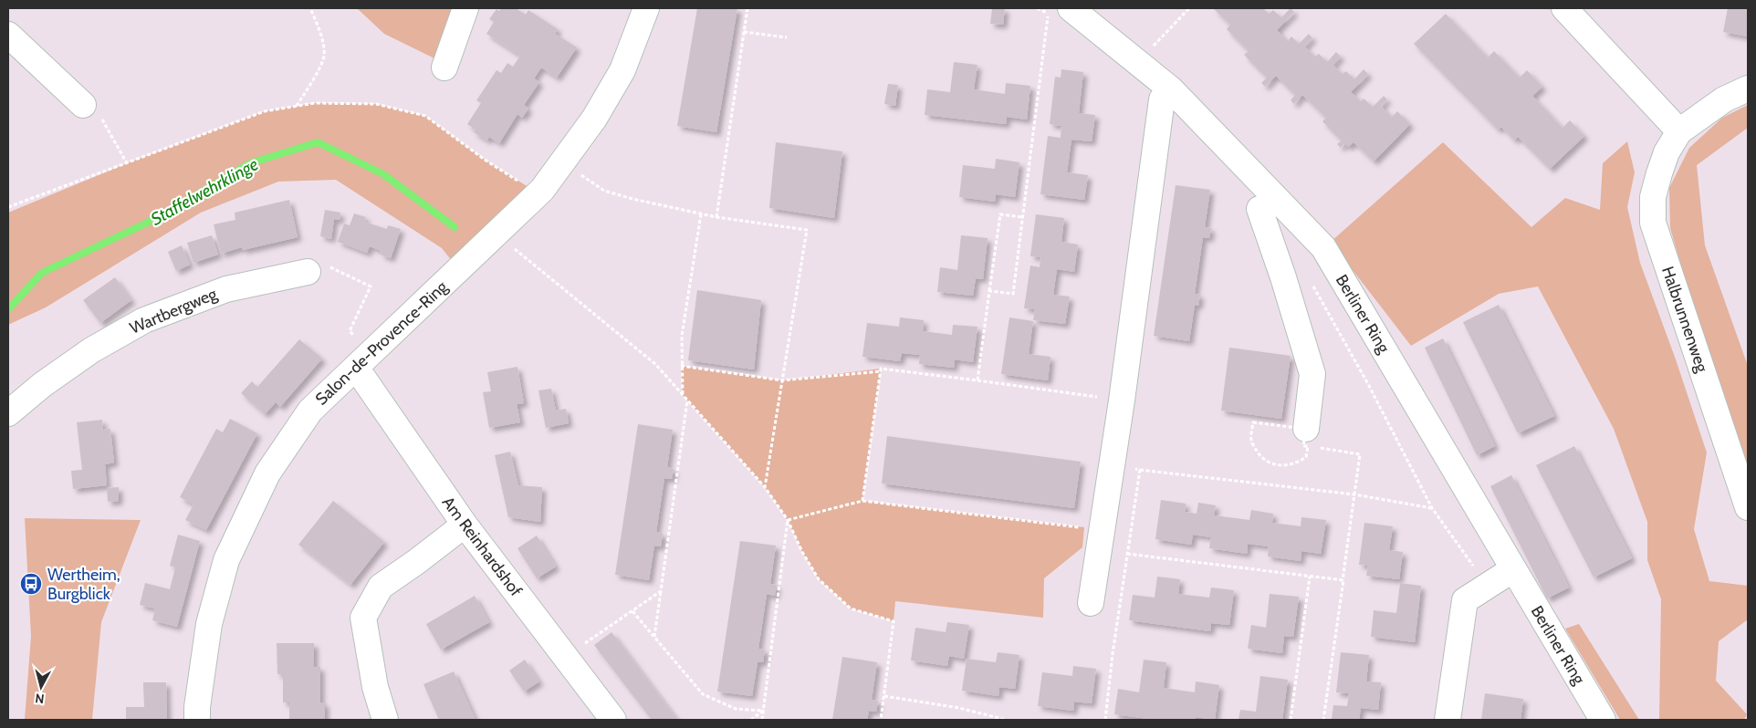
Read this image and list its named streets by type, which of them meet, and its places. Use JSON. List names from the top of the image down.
{
  "streets": {
    "street": [
      "Wartbergweg",
      "Berliner Ring",
      "Halbrunnenweg",
      "Salon-de-Provence-Ring",
      "Am Reinhardshof"
    ]
  },
  "crossings": [
    ["Salon-de-Provence-Ring", "Am Reinhardshof"]
  ],
  "water": ["Staffelwehrklinge"],
  "places": {
    "bus stop": ["Wertheim, Burgblick"]
  },
  "north": "bottom"
}
